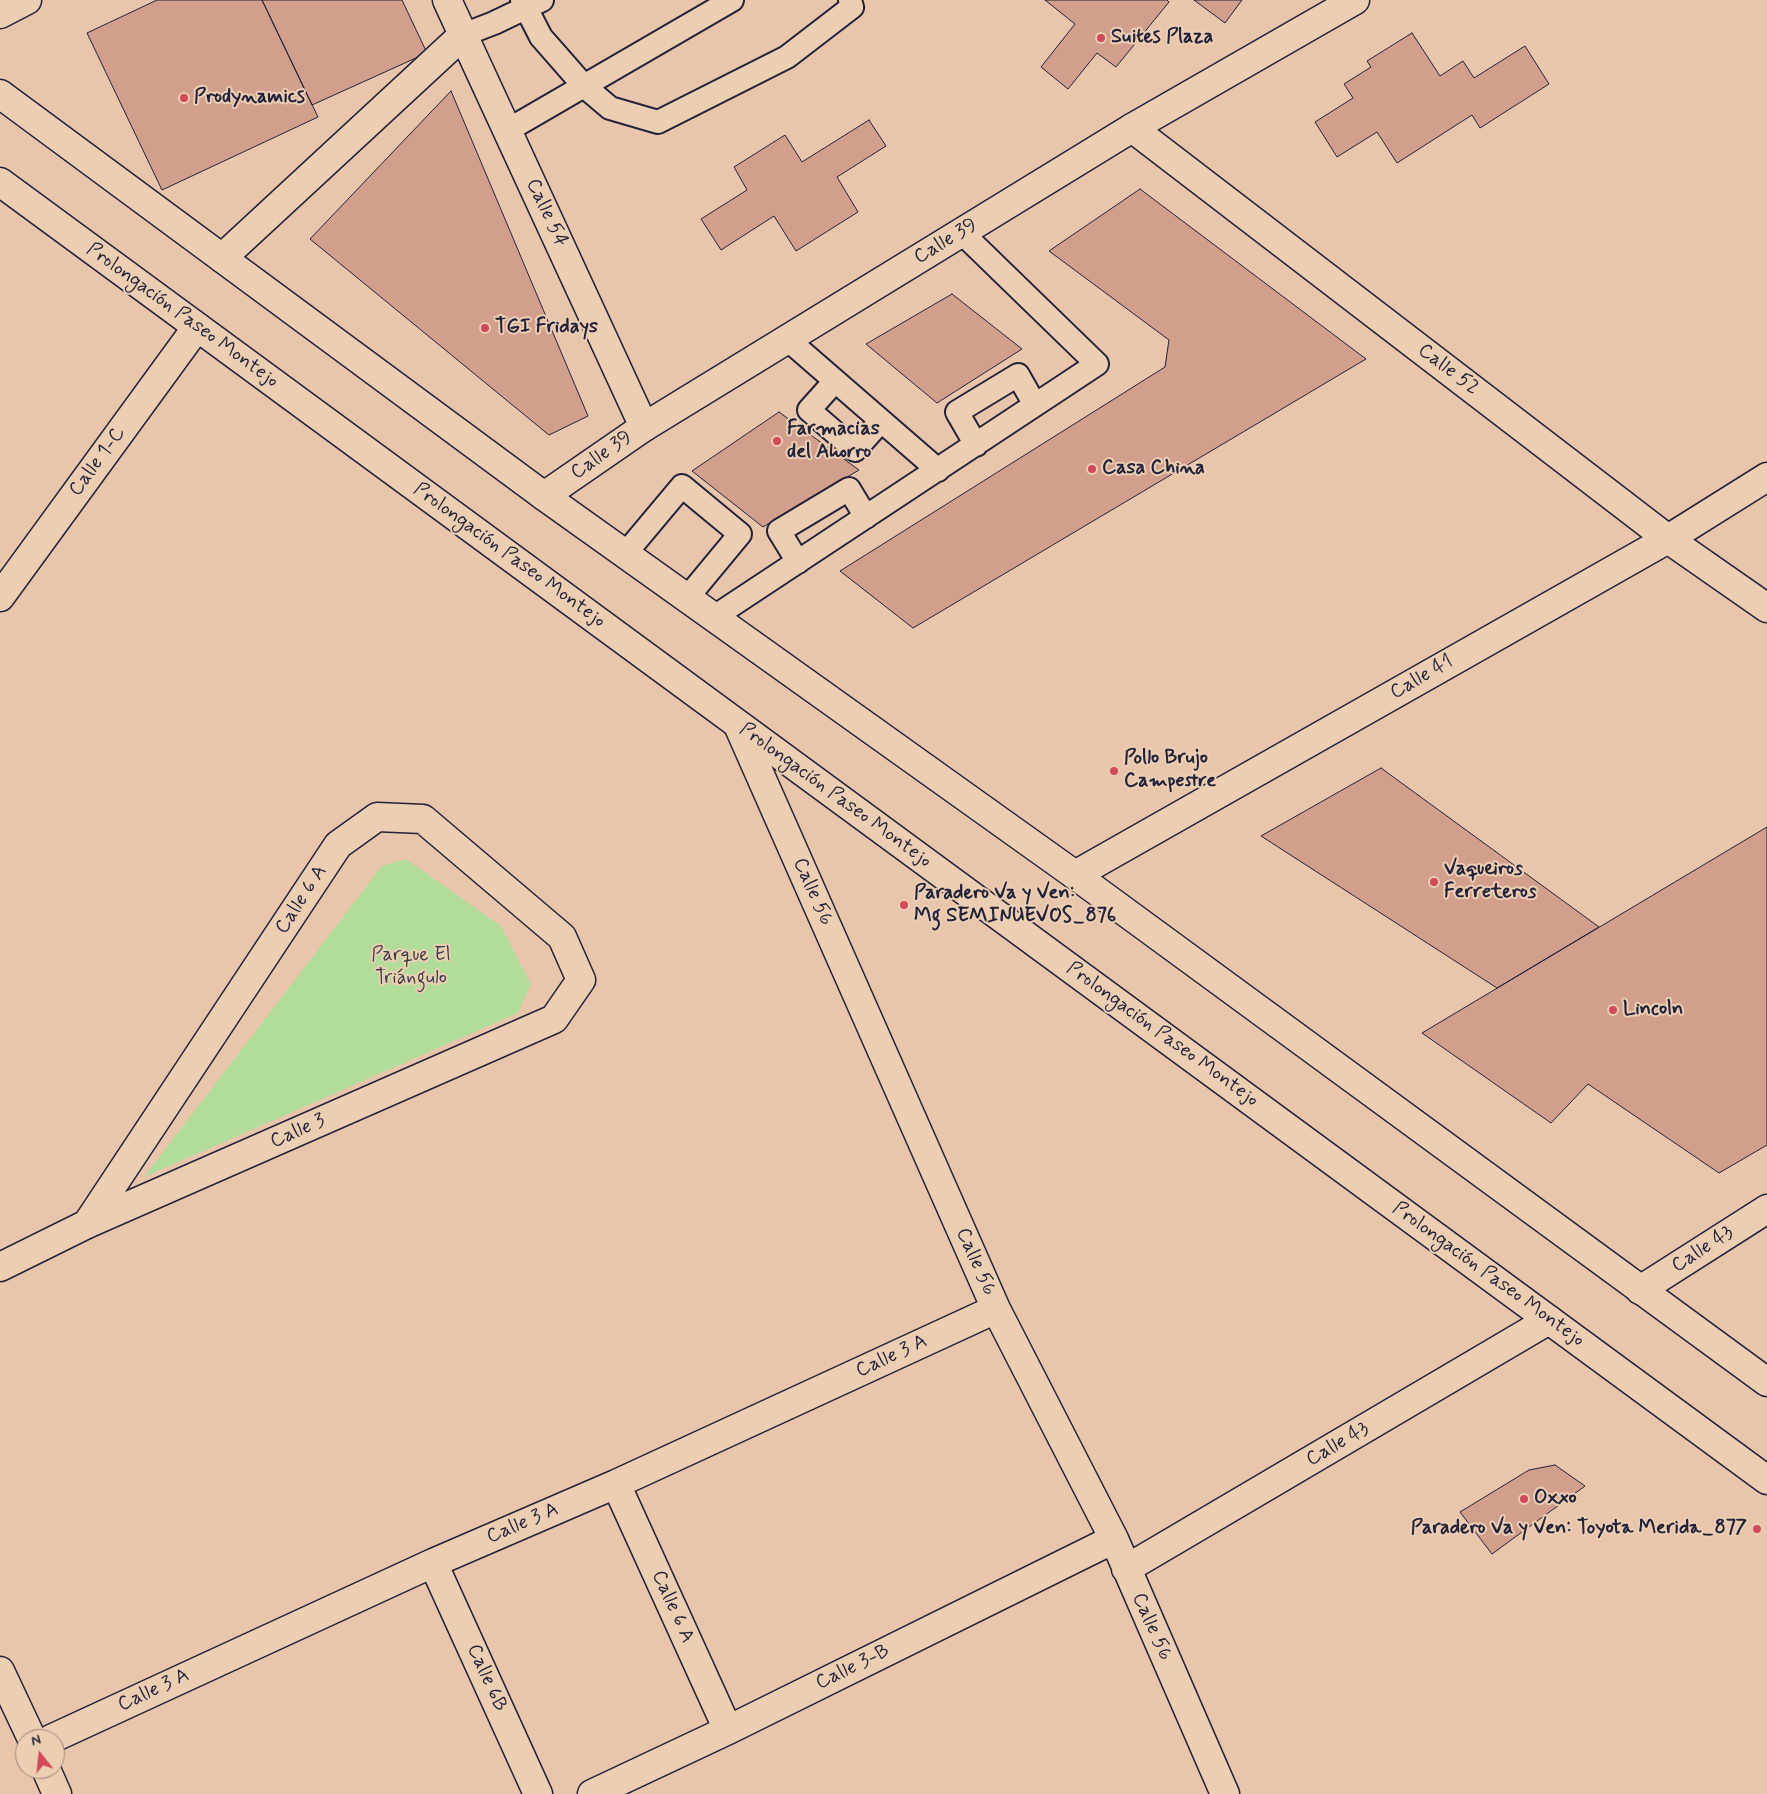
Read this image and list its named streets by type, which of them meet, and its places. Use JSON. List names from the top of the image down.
{
  "streets": {
    "street": [
      "Calle 54",
      "Calle 39",
      "Prolongación Paseo Montejo",
      "Calle 52",
      "Calle 1-C",
      "Calle 41",
      "Calle 56",
      "Calle 6 A",
      "Calle 3",
      "Calle 43",
      "Calle 3 A",
      "Calle 3-B",
      "Calle 6B"
    ]
  },
  "crossings": [
    ["Calle 54", "Calle 39"],
    ["Calle 39", "Calle 52"],
    ["Prolongación Paseo Montejo", "Calle 1-C"],
    ["Prolongación Paseo Montejo", "Calle 56"],
    ["Prolongación Paseo Montejo", "Calle 43"],
    ["Calle 52", "Calle 41"],
    ["Calle 56", "Calle 43"],
    ["Calle 56", "Calle 3 A"],
    ["Calle 56", "Calle 3-B"],
    ["Calle 6 A", "Calle 3"],
    ["Calle 6 A", "Calle 3 A"],
    ["Calle 6 A", "Calle 3-B"],
    ["Calle 3 A", "Calle 6B"]
  ],
  "parks": ["Parque El Triángulo"],
  "places": [
    "Suites Plaza",
    "Prodynamics",
    "TGI Fridays",
    "Farmacias del Ahorro",
    "Casa China",
    "Pollo Brujo Campestre",
    "Vaqueiros Ferreteros",
    "Paradero Va y Ven: Mg SEMINUEVOS_876",
    "Lincoln",
    "Oxxo",
    "Paradero Va y Ven: Toyota Merida_877"
  ],
  "north": "top"
}
